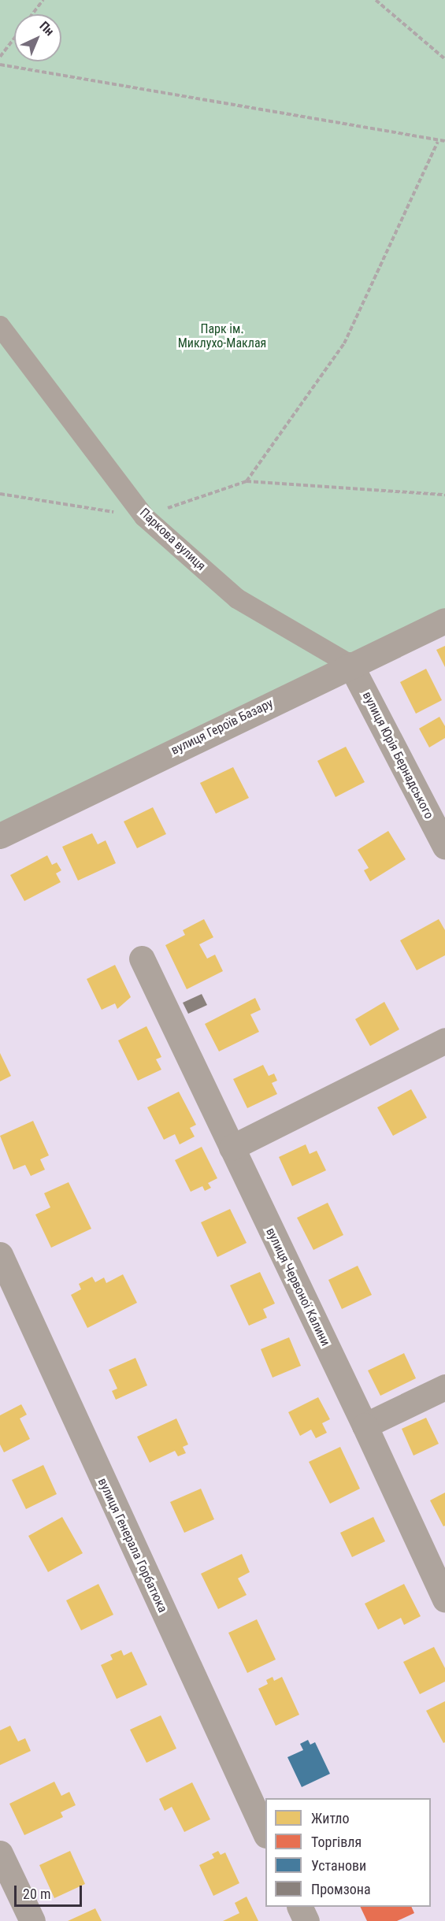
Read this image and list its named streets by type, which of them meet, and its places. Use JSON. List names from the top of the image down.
{
  "streets": {
    "street": [
      "Паркова вулиця",
      "вулиця Героїв Базару",
      "вулиця Юрія Бернадського",
      "вулиця Червоної Калини",
      "вулиця Генерала Горбатюка"
    ]
  },
  "crossings": [
    ["Паркова вулиця", "вулиця Героїв Базару"],
    ["Паркова вулиця", "вулиця Юрія Бернадського"],
    ["вулиця Героїв Базару", "вулиця Юрія Бернадського"]
  ],
  "parks": ["Парк ім. Миклухо-Маклая"],
  "legend": [
    "Житло",
    "Торгівля",
    "Установи",
    "Промзона"
  ],
  "scale_bar": "20 m",
  "north": "top right"
}
